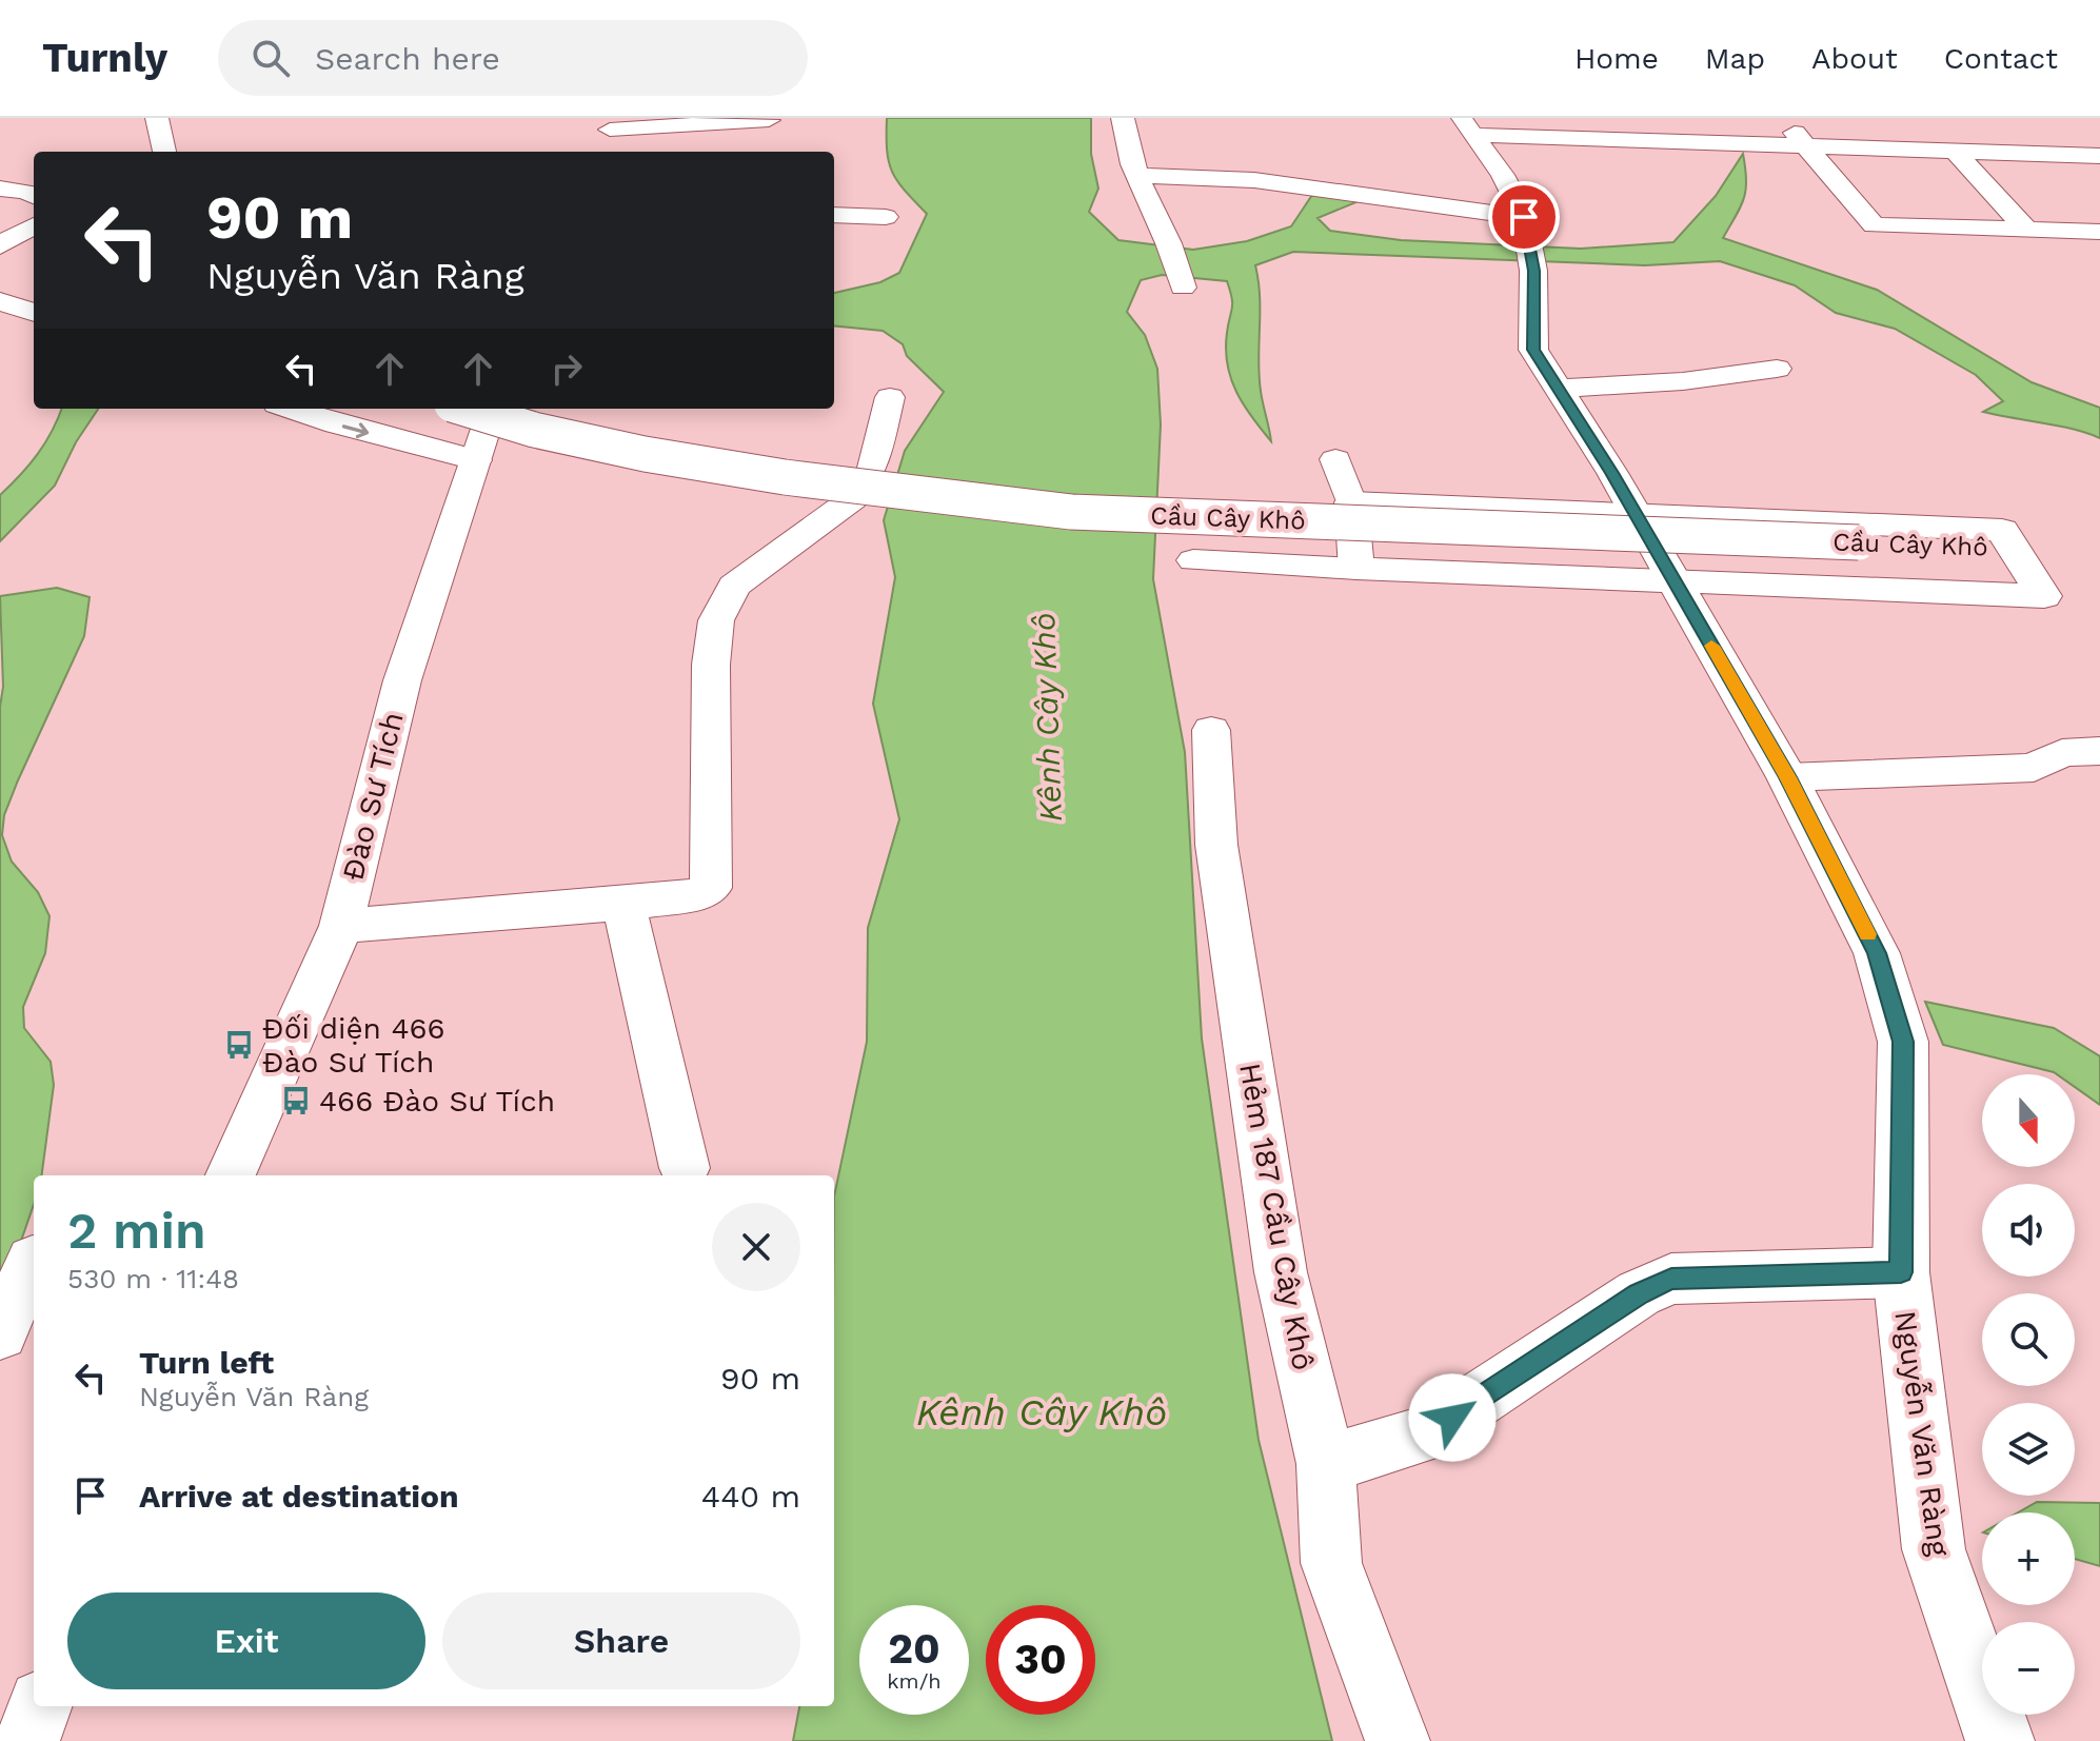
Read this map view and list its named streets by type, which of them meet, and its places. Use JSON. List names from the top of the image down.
{
  "streets": {
    "main road": ["Cầu Cây Khô", "Nguyễn Văn Ràng"],
    "street": ["Đào Sư Tích", "Hẻm 187 Cầu Cây Khô"]
  },
  "water": ["Kênh Cây Khô"],
  "places": {
    "bus stop": ["Đối diện 466 Đào Sư Tích", "466 Đào Sư Tích"]
  },
  "north": "bottom",
  "page": {
    "header": "Turnly",
    "search": "Search here",
    "nav": [
      "Home",
      "Map",
      "About",
      "Contact"
    ],
    "turn": ["90 m", "Nguyễn Văn Ràng"],
    "map_buttons": ["+", "−"],
    "heading": ["2 min", "530 m · 11:48"],
    "list": [
      {
        "name": "Turn left",
        "note": "Nguyễn Văn Ràng",
        "value": "90 m"
      },
      {
        "name": "Arrive at destination",
        "value": "440 m"
      }
    ],
    "buttons": ["Exit", "Share"],
    "speed": "20 km/h",
    "limit": "30"
  }
}
